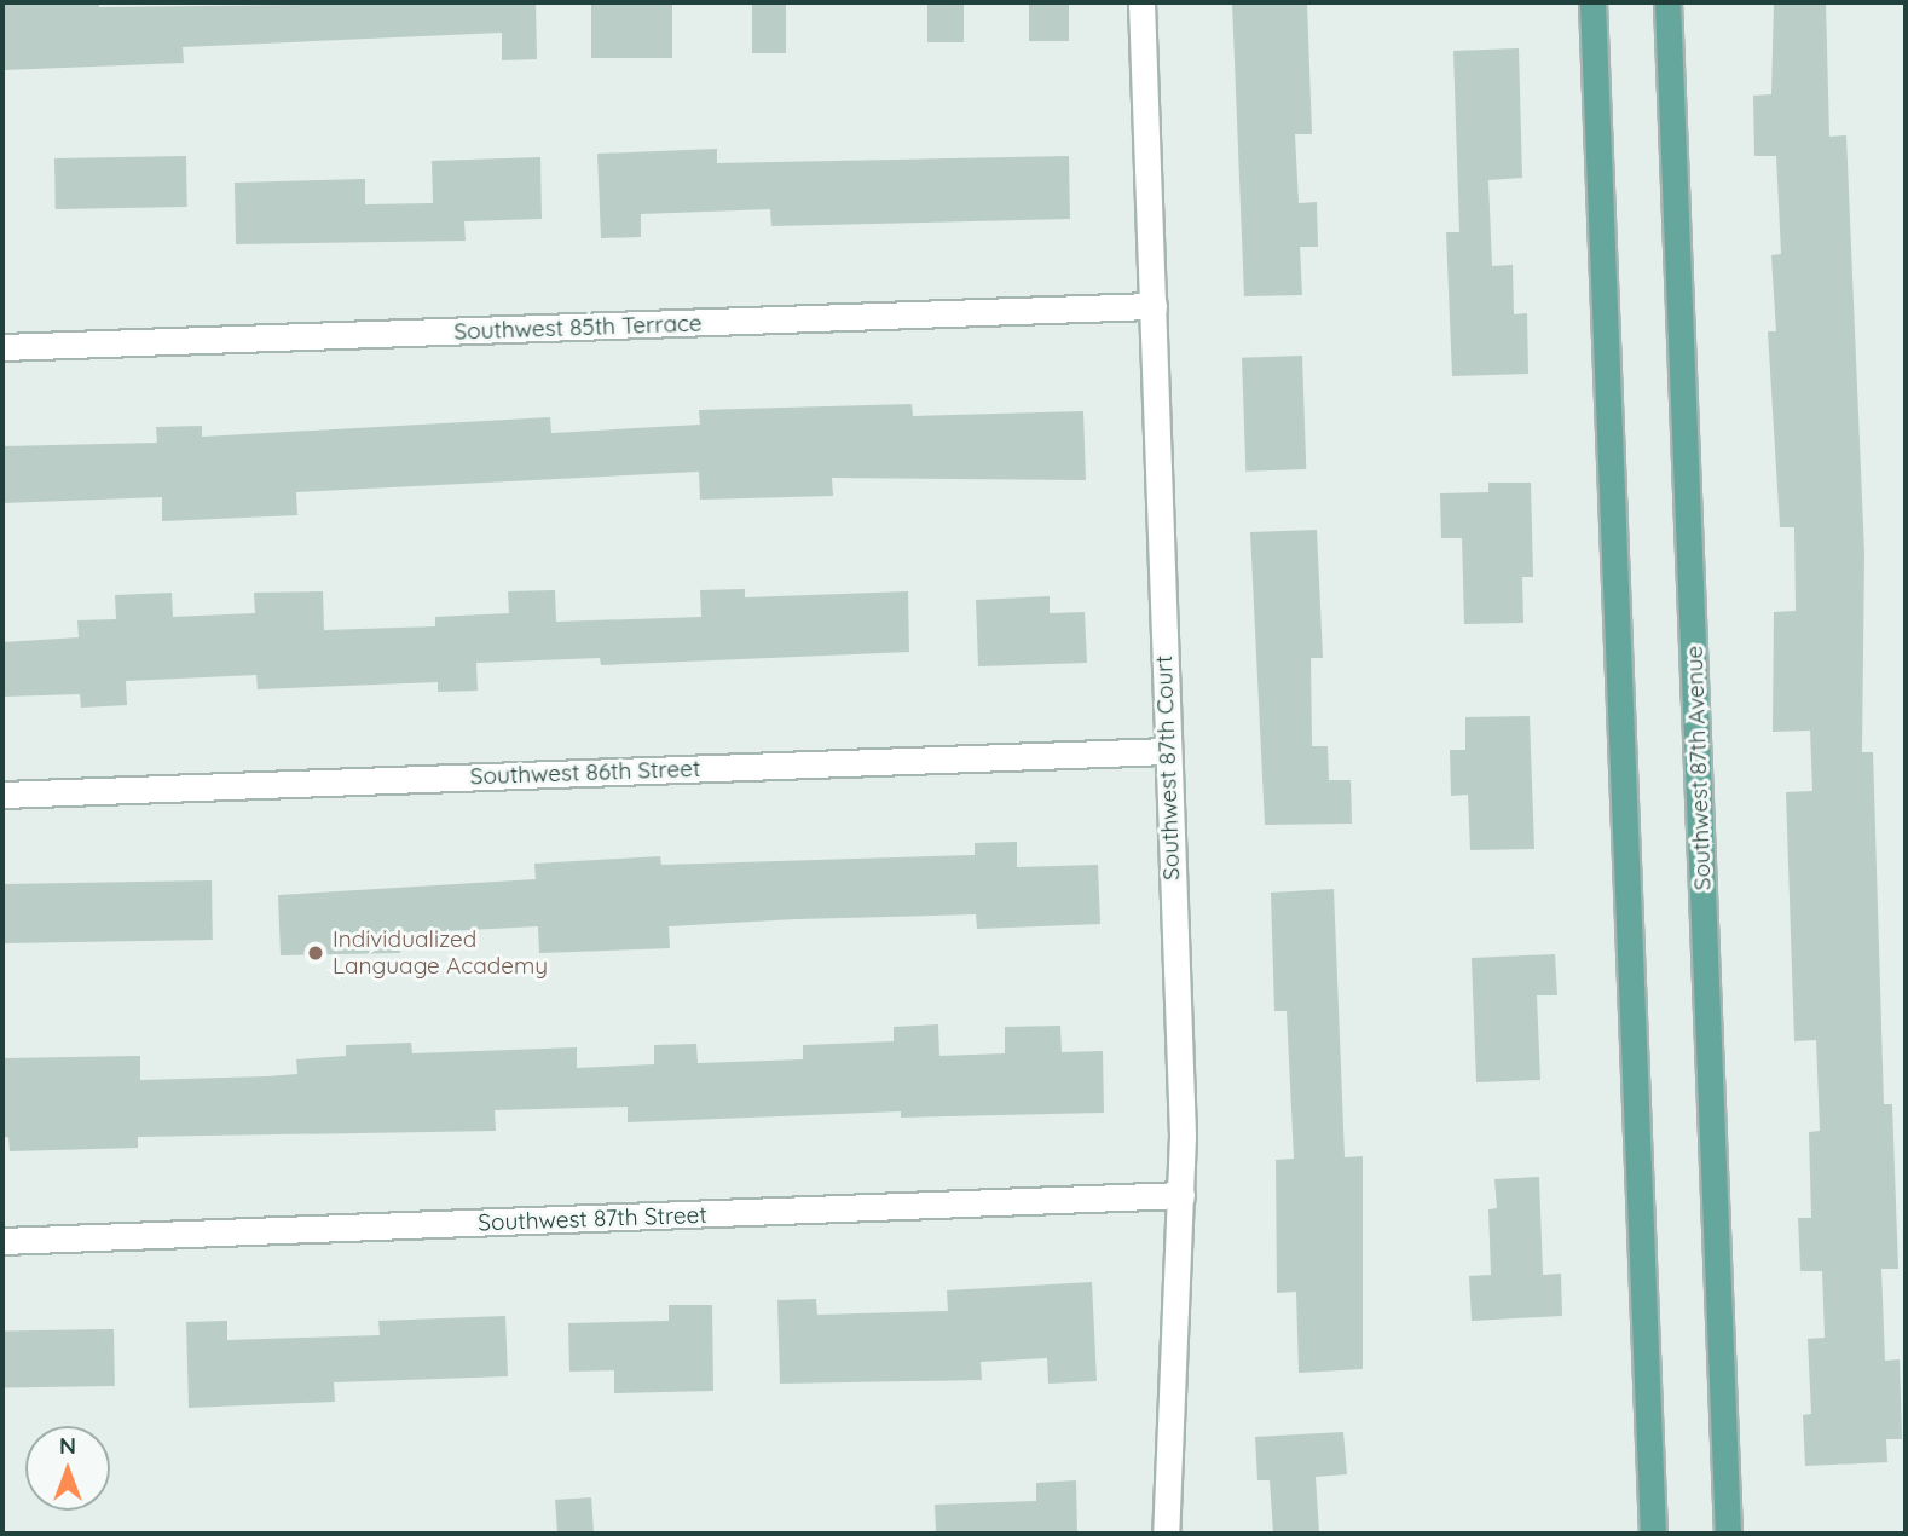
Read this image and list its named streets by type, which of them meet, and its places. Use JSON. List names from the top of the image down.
{
  "streets": {
    "main road": ["Southwest 87th Avenue"],
    "street": [
      "Southwest 85th Terrace",
      "Southwest 87th Court",
      "Southwest 86th Street",
      "Southwest 87th Street"
    ]
  },
  "crossings": [
    ["Southwest 85th Terrace", "Southwest 87th Court"],
    ["Southwest 87th Court", "Southwest 86th Street"],
    ["Southwest 87th Court", "Southwest 87th Street"]
  ],
  "places": ["Individualized Language Academy"],
  "north": "top"
}
